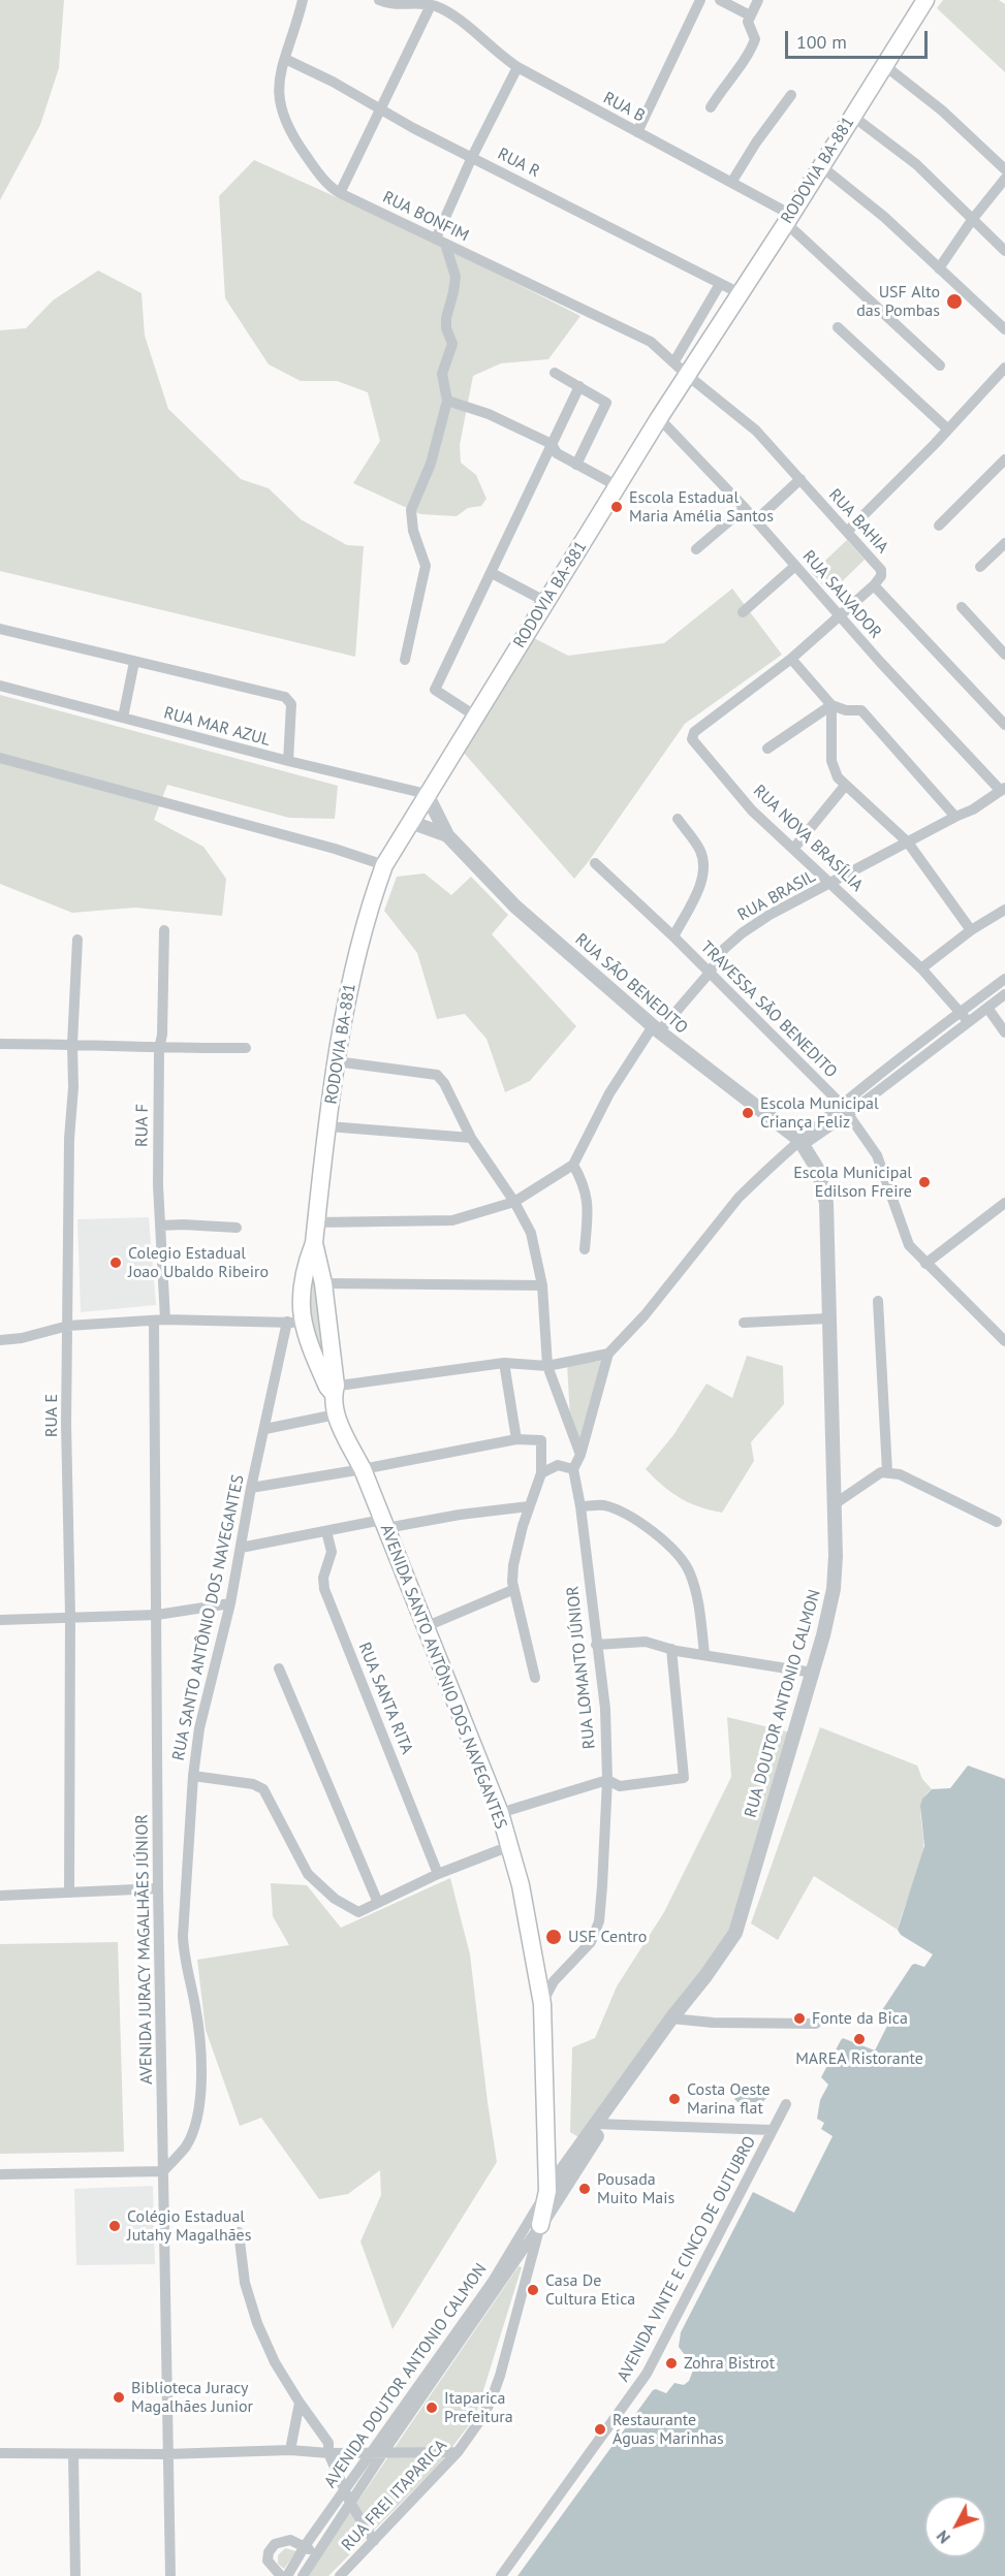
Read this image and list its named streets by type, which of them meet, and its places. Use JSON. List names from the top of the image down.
{
  "streets": {
    "main road": ["RODOVIA BA-881", "AVENIDA SANTO ANTÔNIO DOS NAVEGANTES"],
    "street": [
      "RUA B",
      "RUA R",
      "RUA BONFIM",
      "RUA BAHIA",
      "RUA SALVADOR",
      "RUA MAR AZUL",
      "RUA NOVA BRASÍLIA",
      "RUA BRASIL",
      "RUA SÃO BENEDITO",
      "TRAVESSA SÃO BENEDITO",
      "RUA F",
      "RUA E",
      "RUA SANTO ANTÔNIO DOS NAVEGANTES",
      "RUA LOMANTO JÚNIOR",
      "RUA SANTA RITA",
      "RUA DOUTOR ANTONIO CALMON",
      "AVENIDA JURACY MAGALHÃES JÚNIOR",
      "AVENIDA VINTE E CINCO DE OUTUBRO",
      "AVENIDA DOUTOR ANTONIO CALMON",
      "RUA FREI ITAPARICA"
    ]
  },
  "crossings": [
    ["RUA B", "RODOVIA BA-881"],
    ["RUA R", "RODOVIA BA-881"],
    ["RUA R", "RUA BONFIM"],
    ["RODOVIA BA-881", "RUA BONFIM"],
    ["RODOVIA BA-881", "RUA BAHIA"],
    ["RODOVIA BA-881", "RUA SALVADOR"],
    ["RODOVIA BA-881", "RUA MAR AZUL"],
    ["RODOVIA BA-881", "RUA SÃO BENEDITO"],
    ["RODOVIA BA-881", "AVENIDA SANTO ANTÔNIO DOS NAVEGANTES"],
    ["RUA BONFIM", "RUA BAHIA"],
    ["RUA BAHIA", "RUA NOVA BRASÍLIA"],
    ["RUA SALVADOR", "RUA NOVA BRASÍLIA"],
    ["RUA SALVADOR", "RUA BRASIL"],
    ["RUA MAR AZUL", "RUA SÃO BENEDITO"],
    ["RUA NOVA BRASÍLIA", "RUA BRASIL"],
    ["RUA BRASIL", "RUA SÃO BENEDITO"],
    ["RUA BRASIL", "TRAVESSA SÃO BENEDITO"],
    ["RUA SÃO BENEDITO", "RUA DOUTOR ANTONIO CALMON"],
    ["RUA F", "AVENIDA JURACY MAGALHÃES JÚNIOR"],
    ["RUA SANTO ANTÔNIO DOS NAVEGANTES", "AVENIDA SANTO ANTÔNIO DOS NAVEGANTES"],
    ["RUA SANTO ANTÔNIO DOS NAVEGANTES", "AVENIDA JURACY MAGALHÃES JÚNIOR"],
    ["RUA LOMANTO JÚNIOR", "AVENIDA SANTO ANTÔNIO DOS NAVEGANTES"],
    ["AVENIDA SANTO ANTÔNIO DOS NAVEGANTES", "RUA DOUTOR ANTONIO CALMON"],
    ["AVENIDA SANTO ANTÔNIO DOS NAVEGANTES", "AVENIDA DOUTOR ANTONIO CALMON"],
    ["AVENIDA SANTO ANTÔNIO DOS NAVEGANTES", "RUA FREI ITAPARICA"],
    ["RUA DOUTOR ANTONIO CALMON", "AVENIDA DOUTOR ANTONIO CALMON"],
    ["RUA DOUTOR ANTONIO CALMON", "RUA FREI ITAPARICA"],
    ["AVENIDA DOUTOR ANTONIO CALMON", "RUA FREI ITAPARICA"]
  ],
  "places": [
    "USF Alto das Pombas",
    "Escola Estadual Maria Amélia Santos",
    "Escola Municipal Criança Feliz",
    "Escola Municipal Edilson Freire",
    "Colegio Estadual Joao Ubaldo Ribeiro",
    "USF Centro",
    "Fonte da Bica",
    "MAREA Ristorante",
    "Costa Oeste Marina flat",
    "Pousada Muito Mais",
    "Colégio Estadual Jutahy Magalhães",
    "Casa De Cultura Etica",
    "Zohra Bistrot",
    "Biblioteca Juracy Magalhães Junior",
    "Itaparica Prefeitura",
    "Restaurante Águas Marinhas"
  ],
  "scale_bar": "100 m",
  "north": "bottom left"
}
